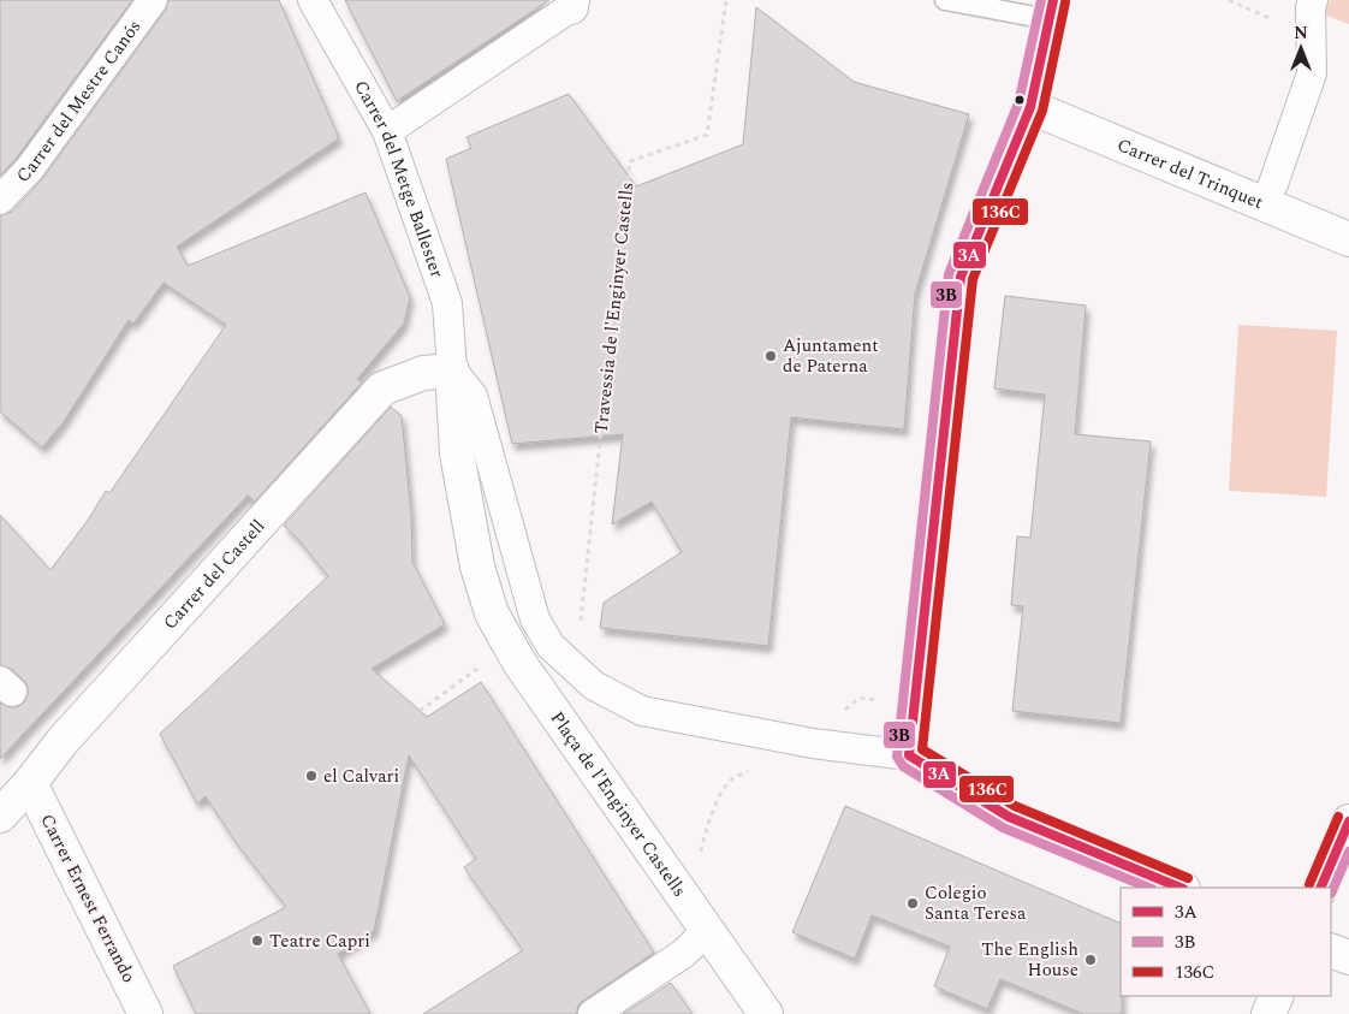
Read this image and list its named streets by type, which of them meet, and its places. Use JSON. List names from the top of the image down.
{
  "streets": {
    "street": [
      "Carrer del Mestre Canós",
      "Carrer del Trinquet",
      "Carrer del Metge Ballester",
      "Carrer del Castell",
      "Plaça de l'Enginyer Castells",
      "Carrer Ernest Ferrando"
    ],
    "path": ["Travessia de l'Enginyer Castells"]
  },
  "crossings": [
    ["Carrer del Metge Ballester", "Carrer del Castell"],
    ["Carrer del Metge Ballester", "Plaça de l'Enginyer Castells"],
    ["Carrer del Castell", "Carrer Ernest Ferrando"]
  ],
  "places": [
    "Ajuntament de Paterna",
    "el Calvari",
    "Colegio Santa Teresa",
    "Teatre Capri",
    "The English House"
  ],
  "lines": ["transit line 3A", "transit line 3B", "transit line 136C"],
  "legend": ["3A", "3B", "136C"],
  "north": "top"
}
